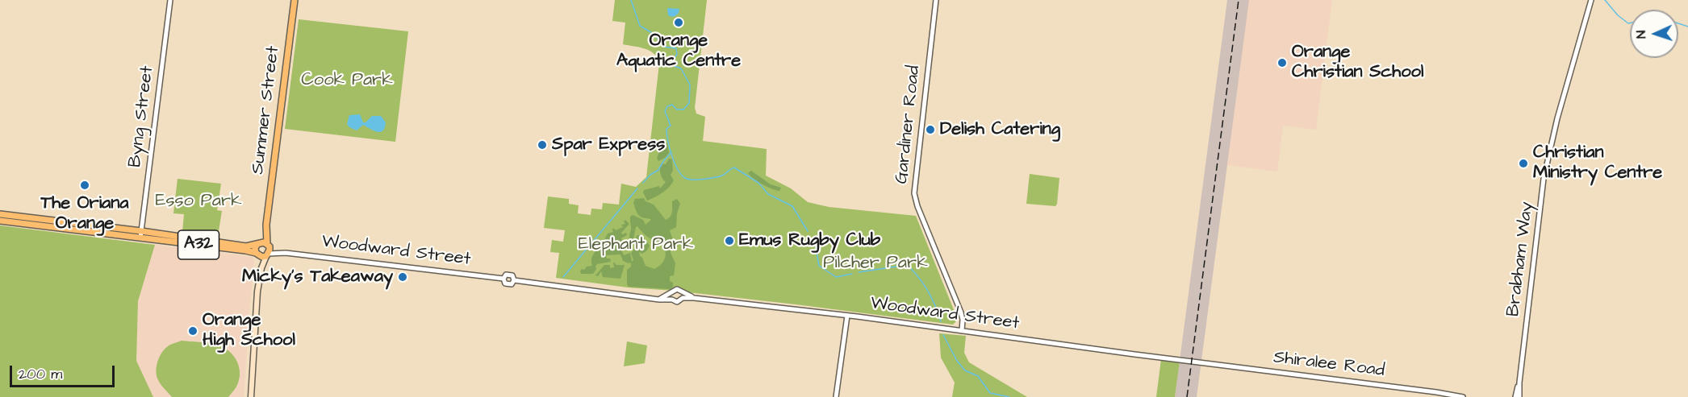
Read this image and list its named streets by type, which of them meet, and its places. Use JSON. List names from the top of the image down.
{
  "streets": {
    "highway": ["Summer Street", "A32"],
    "street": [
      "Byng Street",
      "Gardiner Road",
      "Woodward Street",
      "Brabham Way",
      "Shiralee Road"
    ]
  },
  "crossings": [
    ["Summer Street", "A32"],
    ["Summer Street", "Woodward Street"],
    ["Byng Street", "A32"],
    ["Gardiner Road", "Woodward Street"],
    ["A32", "Woodward Street"],
    ["Woodward Street", "Shiralee Road"]
  ],
  "parks": [
    "Cook Park",
    "Esso Park",
    "Elephant Park",
    "Pilcher Park"
  ],
  "places": [
    "Orange Aquatic Centre",
    "Orange Christian School",
    "Delish Catering",
    "Spar Express",
    "Christian Ministry Centre",
    "The Oriana Orange",
    "Emus Rugby Club",
    "Micky's Takeaway",
    "Orange High School"
  ],
  "scale_bar": "200 m",
  "north": "left"
}
